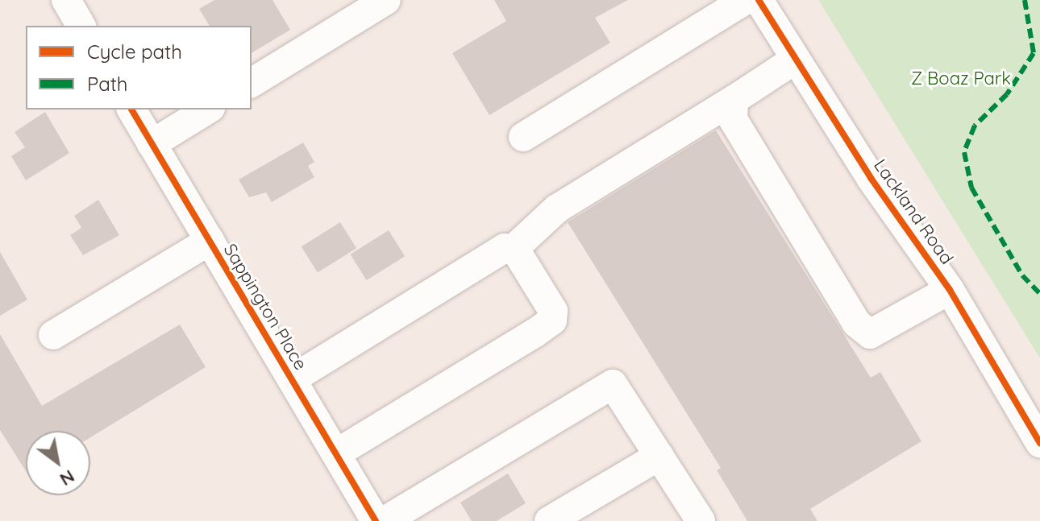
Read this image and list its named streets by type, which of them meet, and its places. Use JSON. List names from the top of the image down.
{
  "streets": {
    "street": ["Lackland Road", "Sappington Place"]
  },
  "parks": ["Z Boaz Park"],
  "legend": ["Cycle path", "Path"],
  "north": "bottom right"
}
